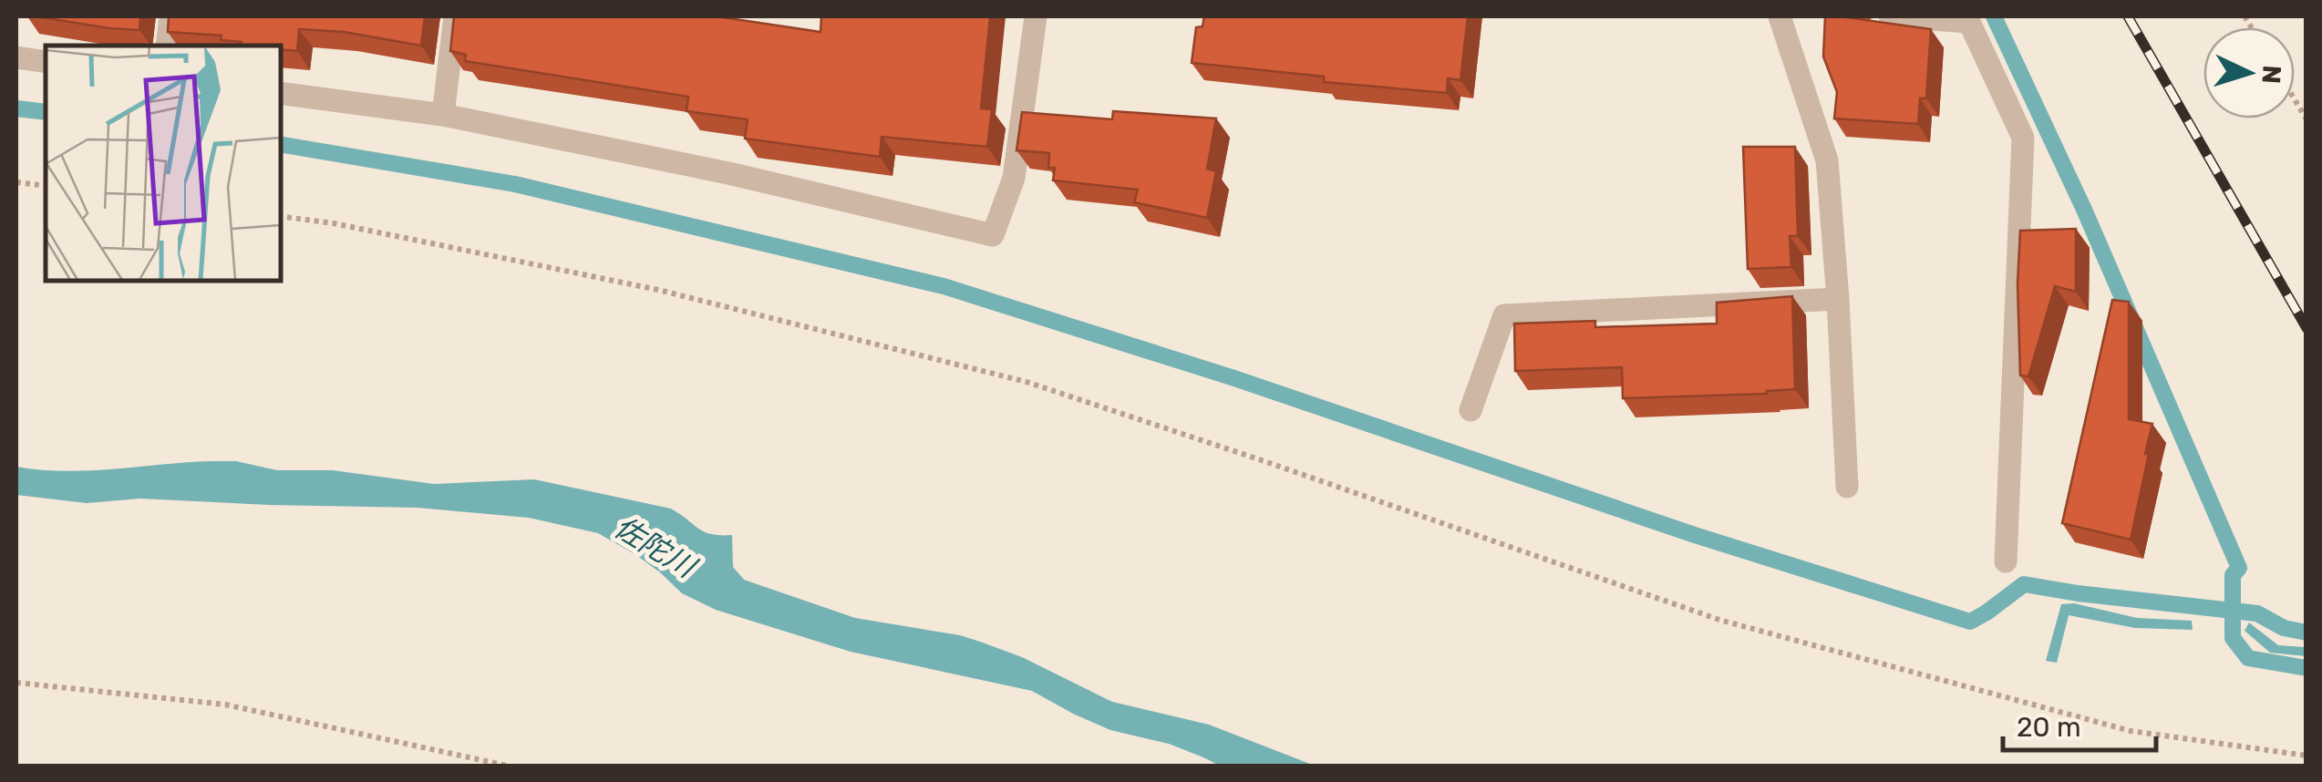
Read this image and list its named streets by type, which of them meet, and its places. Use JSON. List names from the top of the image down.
{
  "water": ["佐陀川"],
  "scale_bar": "20 m",
  "north": "right"
}
